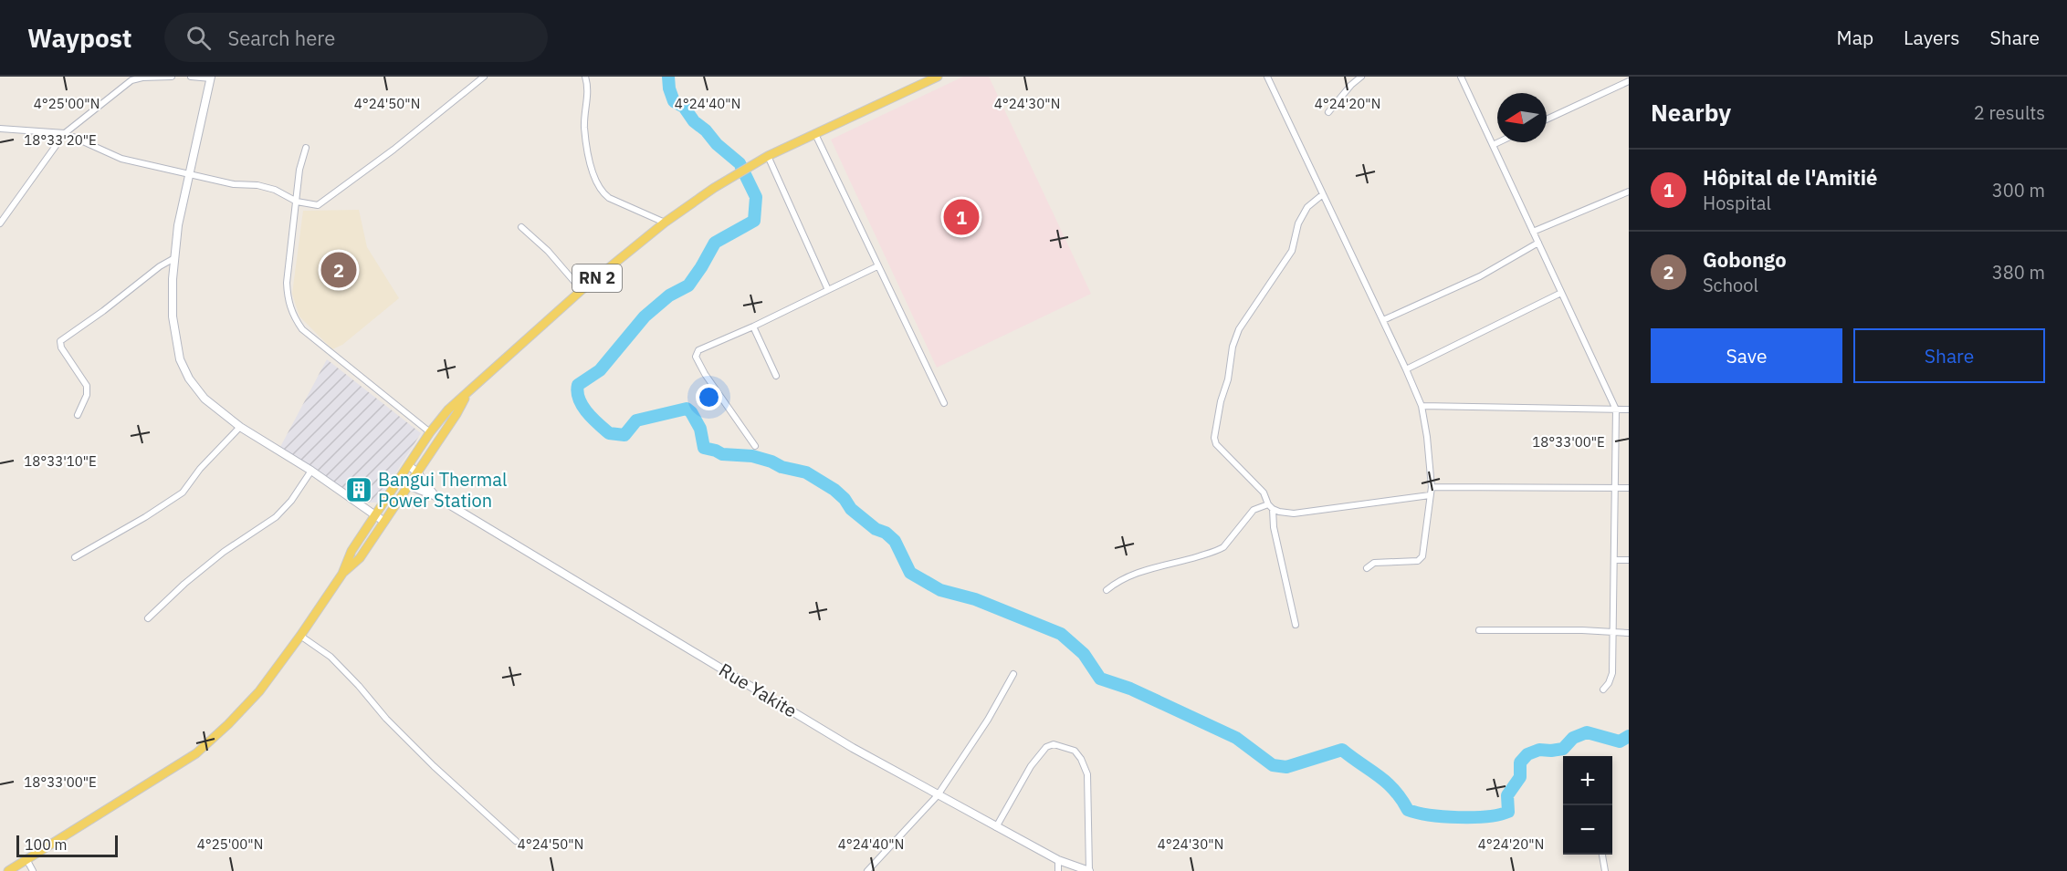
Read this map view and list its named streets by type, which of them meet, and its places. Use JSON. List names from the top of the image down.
{
  "streets": {
    "main road": ["RN 2", "Rue Yakite"]
  },
  "crossings": [
    ["RN 2", "Rue Yakite"]
  ],
  "places": {
    "building": ["Bangui Thermal Power Station"]
  },
  "scale_bar": "100 m",
  "north": "left",
  "page": {
    "header": "Waypost",
    "search": "Search here",
    "nav": ["Map", "Layers", "Share"],
    "heading": ["Nearby", "2 results"],
    "list": [
      {
        "mark": "1",
        "name": "Hôpital de l'Amitié",
        "note": "Hospital",
        "value": "300 m"
      },
      {
        "mark": "2",
        "name": "Gobongo",
        "note": "School",
        "value": "380 m"
      }
    ],
    "pins": ["1", "2"],
    "buttons": ["Save", "Share"],
    "map_buttons": ["+", "−"],
    "scale": "100 m"
  },
  "coordinates": [
    "4°25'00\"N",
    "4°24'50\"N",
    "4°24'40\"N",
    "4°24'30\"N",
    "4°24'20\"N",
    "18°33'20\"E",
    "18°33'00\"E",
    "18°33'10\"E"
  ]
}
